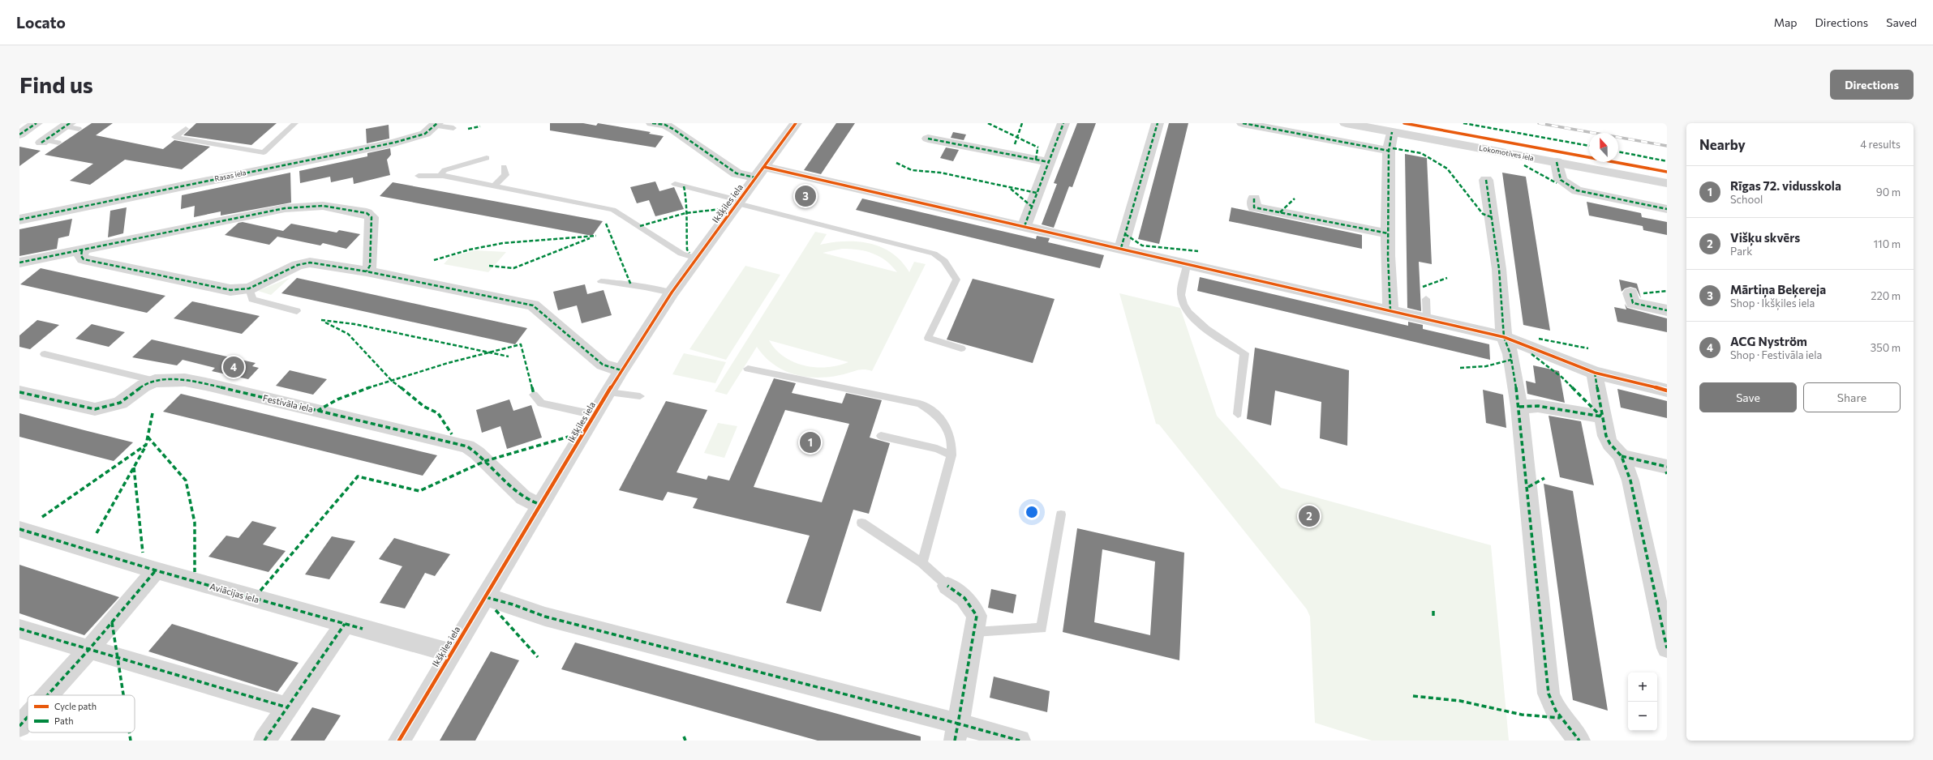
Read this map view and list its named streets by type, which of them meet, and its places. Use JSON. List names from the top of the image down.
{
  "streets": {
    "street": [
      "Lokomotīves iela",
      "Rasas iela",
      "Ikšķiles iela",
      "Festivāla iela",
      "Aviācijas iela"
    ]
  },
  "crossings": [
    ["Ikšķiles iela", "Festivāla iela"],
    ["Ikšķiles iela", "Aviācijas iela"]
  ],
  "legend": ["Cycle path", "Path"],
  "north": "top",
  "page": {
    "header": "Locato",
    "nav": ["Map", "Directions", "Saved"],
    "buttons": [
      "Directions",
      ["Save", "Share"]
    ],
    "title": "Find us",
    "heading": ["Nearby", "4 results"],
    "list": [
      {
        "mark": "1",
        "name": "Rīgas 72. vidusskola",
        "note": "School",
        "value": "90 m"
      },
      {
        "mark": "2",
        "name": "Višķu skvērs",
        "note": "Park",
        "value": "110 m"
      },
      {
        "mark": "3",
        "name": "Mārtiņa Beķereja",
        "note": "Shop · Ikšķiles iela",
        "value": "220 m"
      },
      {
        "mark": "4",
        "name": "ACG Nyström",
        "note": "Shop · Festivāla iela",
        "value": "350 m"
      }
    ],
    "pins": [
      "3",
      "4",
      "1",
      "2"
    ],
    "map_buttons": ["+", "−"]
  }
}
